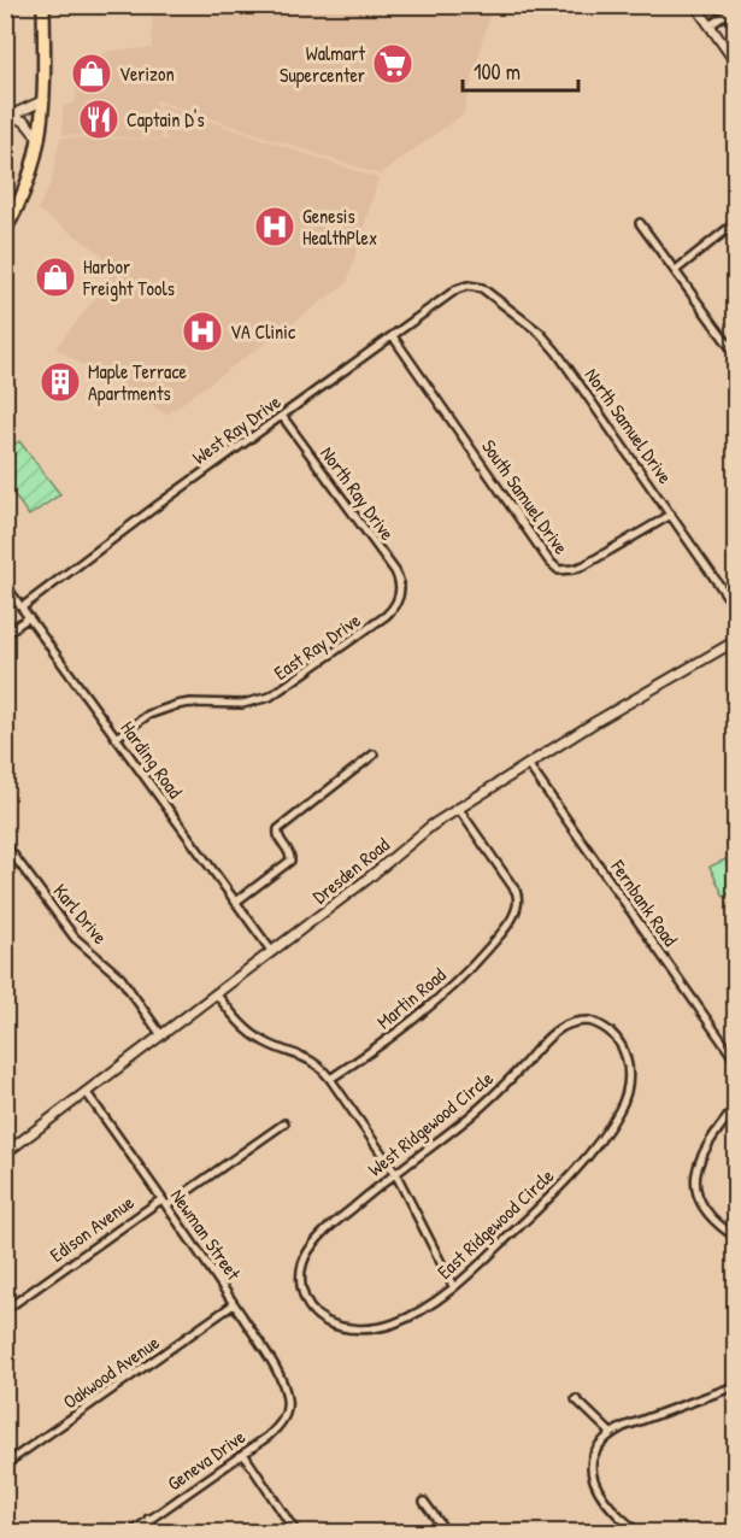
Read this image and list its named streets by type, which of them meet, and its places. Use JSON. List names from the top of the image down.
{
  "streets": {
    "street": [
      "North Samuel Drive",
      "West Ray Drive",
      "North Ray Drive",
      "South Samuel Drive",
      "East Ray Drive",
      "Harding Road",
      "Dresden Road",
      "Fernbank Road",
      "Karl Drive",
      "Martin Road",
      "West Ridgewood Circle",
      "East Ridgewood Circle",
      "Edison Avenue",
      "Newman Street",
      "Oakwood Avenue",
      "Geneva Drive"
    ]
  },
  "crossings": [
    ["North Samuel Drive", "West Ray Drive"],
    ["North Samuel Drive", "South Samuel Drive"],
    ["West Ray Drive", "North Ray Drive"],
    ["West Ray Drive", "South Samuel Drive"],
    ["West Ray Drive", "Harding Road"],
    ["North Ray Drive", "East Ray Drive"],
    ["East Ray Drive", "Harding Road"],
    ["Harding Road", "Dresden Road"],
    ["Dresden Road", "Fernbank Road"],
    ["Dresden Road", "Karl Drive"],
    ["Dresden Road", "Martin Road"],
    ["Dresden Road", "Newman Street"],
    ["West Ridgewood Circle", "East Ridgewood Circle"],
    ["Edison Avenue", "Newman Street"],
    ["Newman Street", "Oakwood Avenue"],
    ["Newman Street", "Geneva Drive"]
  ],
  "places": {
    "supermarket": ["Walmart Supercenter"],
    "shop": ["Verizon", "Harbor Freight Tools"],
    "restaurant": ["Captain D's"],
    "hospital": ["Genesis HealthPlex", "VA Clinic"],
    "building": ["Maple Terrace Apartments"]
  },
  "scale_bar": "100 m"
}
